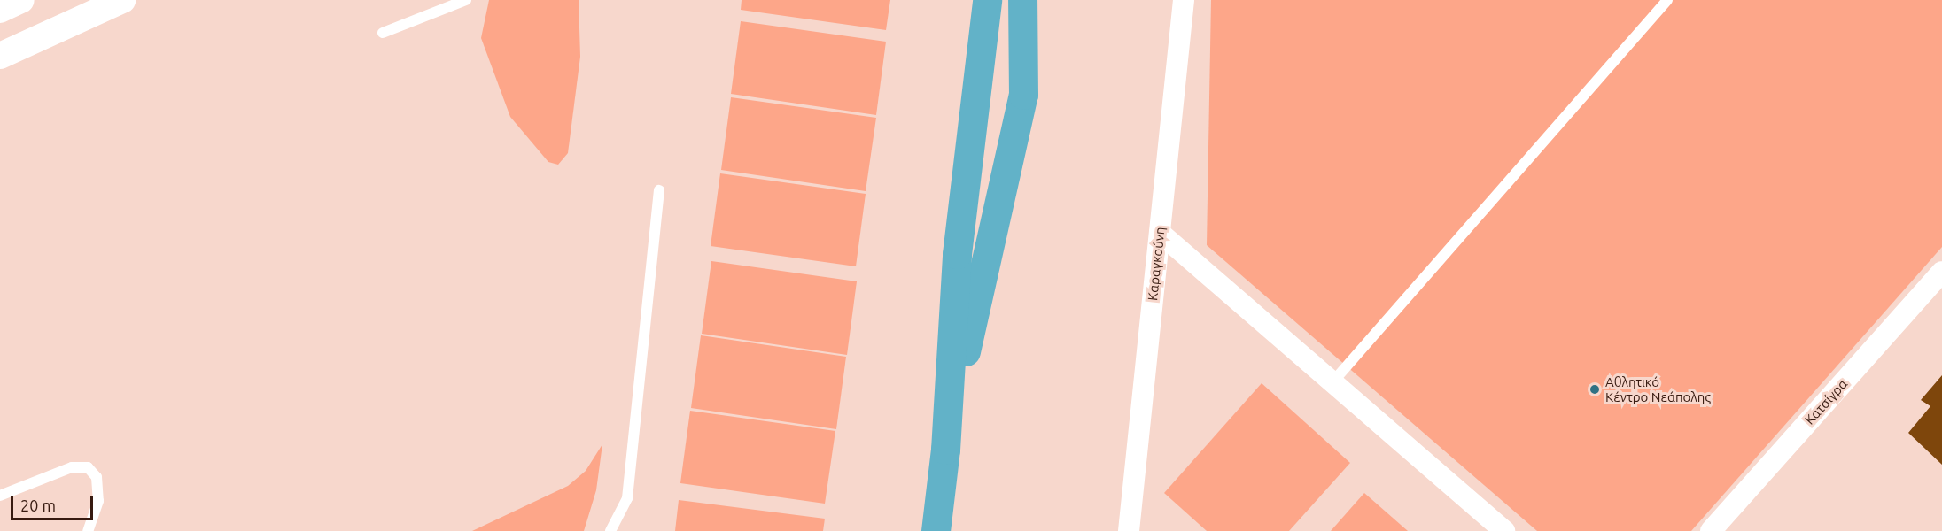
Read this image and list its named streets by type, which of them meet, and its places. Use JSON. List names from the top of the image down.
{
  "streets": {
    "street": ["Καραγκούνη", "Κατσίγρα"]
  },
  "places": ["Αθλητικό Κέντρο Νεάπολης"],
  "scale_bar": "20 m"
}
